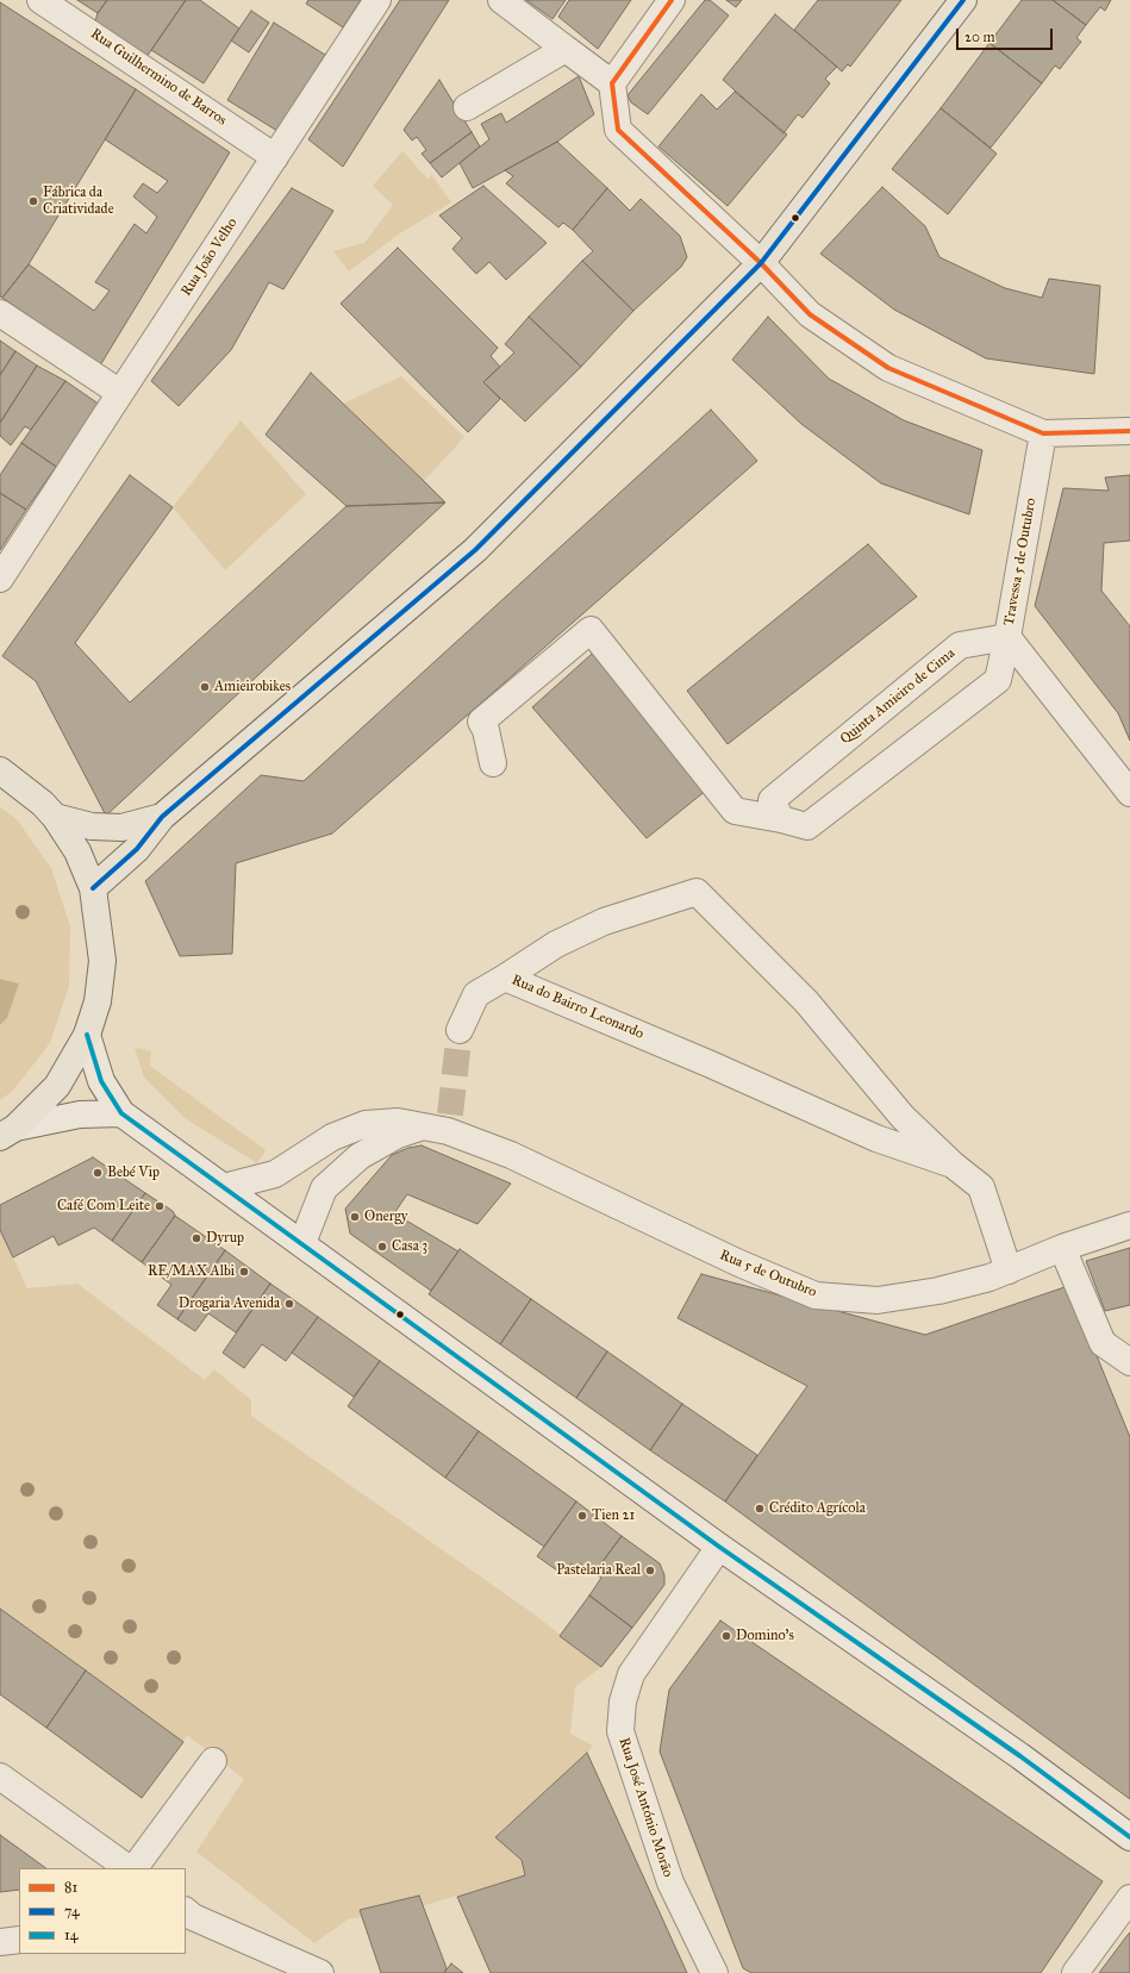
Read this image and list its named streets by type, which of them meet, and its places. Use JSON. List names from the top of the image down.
{
  "streets": {
    "street": [
      "Rua Guilhermino de Barros",
      "Rua João Velho",
      "Travessa 5 de Outubro",
      "Quinta Amieiro de Cima",
      "Rua do Bairro Leonardo",
      "Rua 5 de Outubro",
      "Rua José António Morão"
    ]
  },
  "crossings": [
    ["Rua Guilhermino de Barros", "Rua João Velho"],
    ["Travessa 5 de Outubro", "Quinta Amieiro de Cima"]
  ],
  "places": [
    "Fábrica da Criatividade",
    "Amieirobikes",
    "Bebé Vip",
    "Café Com Leite",
    "Onergy",
    "Dyrup",
    "Casa 3",
    "RE/MAX Albi",
    "Drogaria Avenida",
    "Crédito Agrícola",
    "Tien 21",
    "Pastelaria Real",
    "Domino's"
  ],
  "lines": ["transit line 81", "transit line 74", "transit line 14"],
  "legend": ["81", "74", "14"],
  "scale_bar": "20 m"
}
